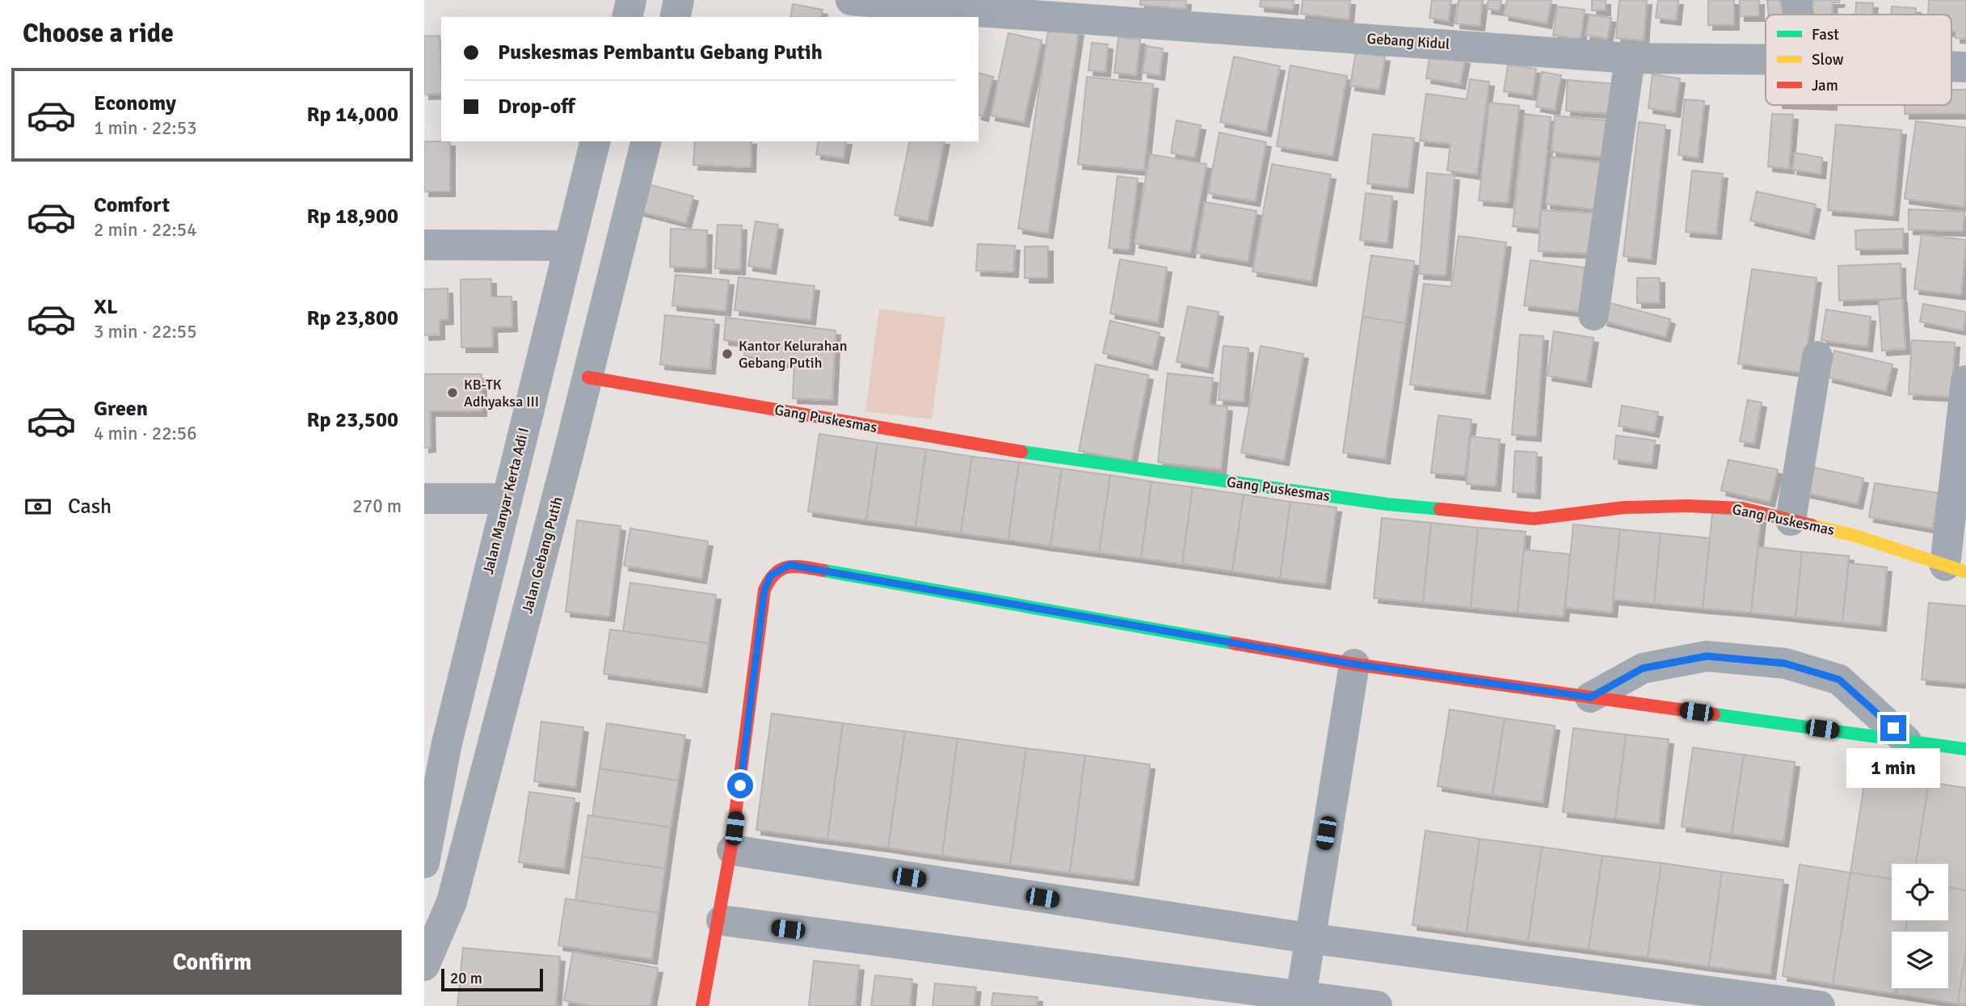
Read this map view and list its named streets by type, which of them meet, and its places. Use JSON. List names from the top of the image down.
{
  "streets": {
    "street": [
      "Gebang Kidul",
      "Gang Puskesmas",
      "Jalan Manyar Kerta Adi I",
      "Jalan Gebang Putih"
    ]
  },
  "crossings": [
    ["Gang Puskesmas", "Jalan Gebang Putih"]
  ],
  "places": ["Kantor Kelurahan Gebang Putih", "KB-TK Adhyaksa III"],
  "legend": ["Fast", "Slow", "Jam"],
  "scale_bar": "20 m",
  "page": {
    "heading": "Choose a ride",
    "banner": ["Puskesmas Pembantu Gebang Putih", "Drop-off"],
    "list": [
      {
        "name": "Economy",
        "note": "1 min · 22:53",
        "value": "Rp 14,000"
      },
      {
        "name": "Comfort",
        "note": "2 min · 22:54",
        "value": "Rp 18,900"
      },
      {
        "name": "XL",
        "note": "3 min · 22:55",
        "value": "Rp 23,800"
      },
      {
        "name": "Green",
        "note": "4 min · 22:56",
        "value": "Rp 23,500"
      }
    ],
    "pay": ["Cash", "270 m"],
    "bubble": "1 min",
    "buttons": "Confirm",
    "scale": "20 m"
  }
}
